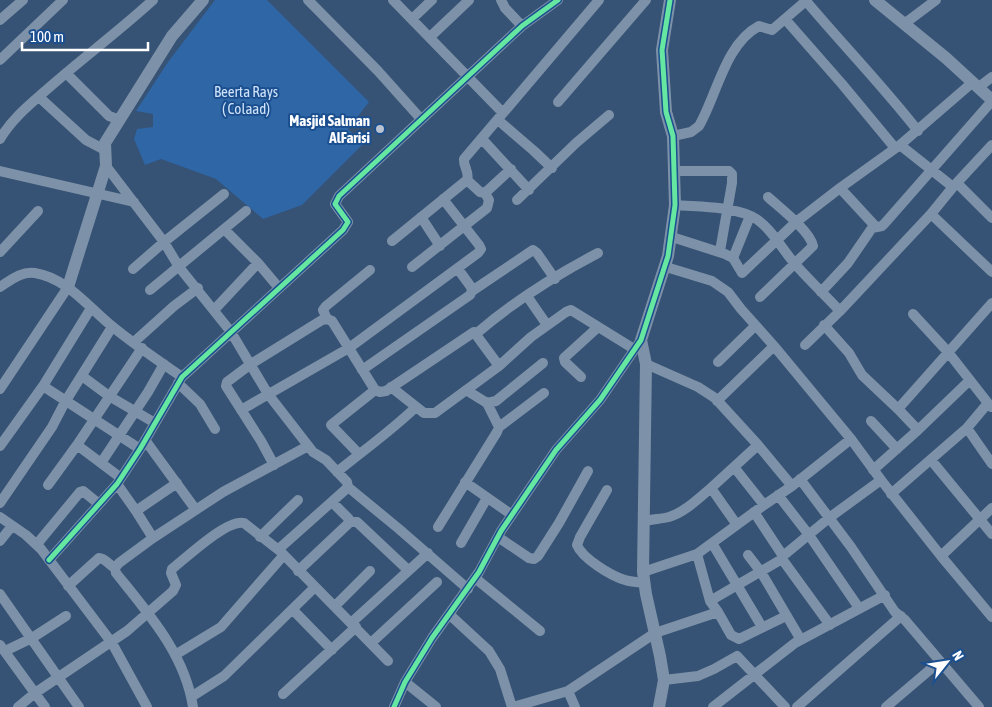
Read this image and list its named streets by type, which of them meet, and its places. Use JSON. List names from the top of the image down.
{
  "parks": ["Beerta Rays ( Colaad)"],
  "places": ["Masjid Salman AlFarisi"],
  "scale_bar": "100 m",
  "north": "top right"
}
